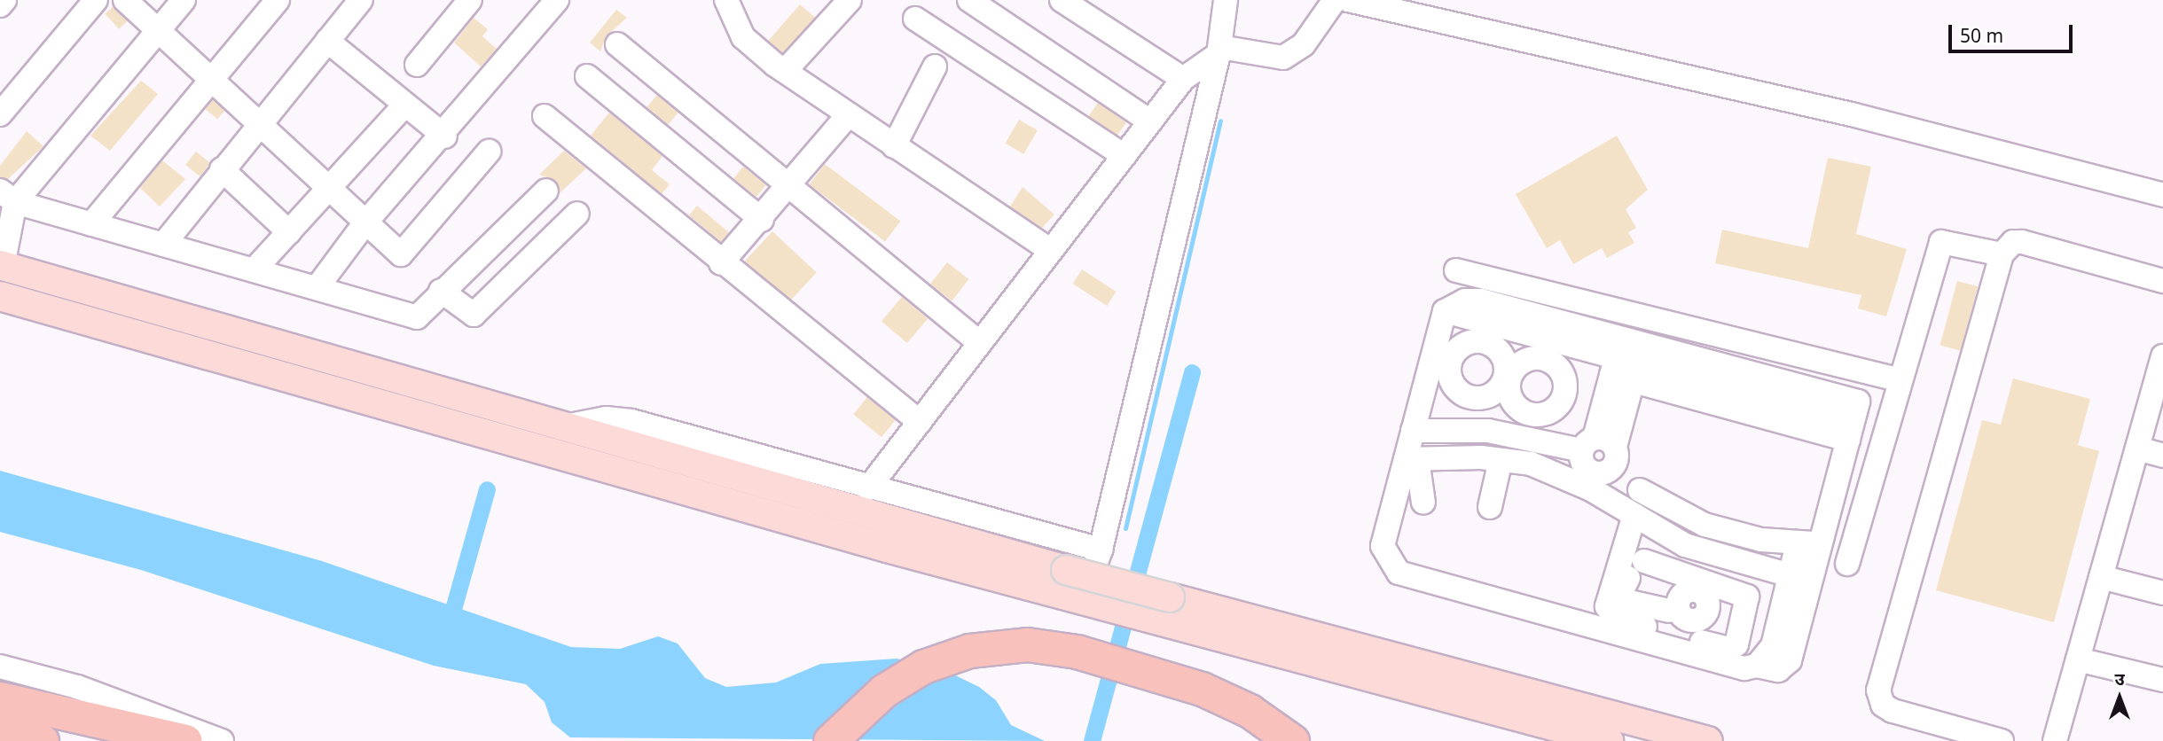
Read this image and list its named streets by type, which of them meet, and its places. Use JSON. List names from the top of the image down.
{
  "scale_bar": "50 m",
  "north": "top"
}
